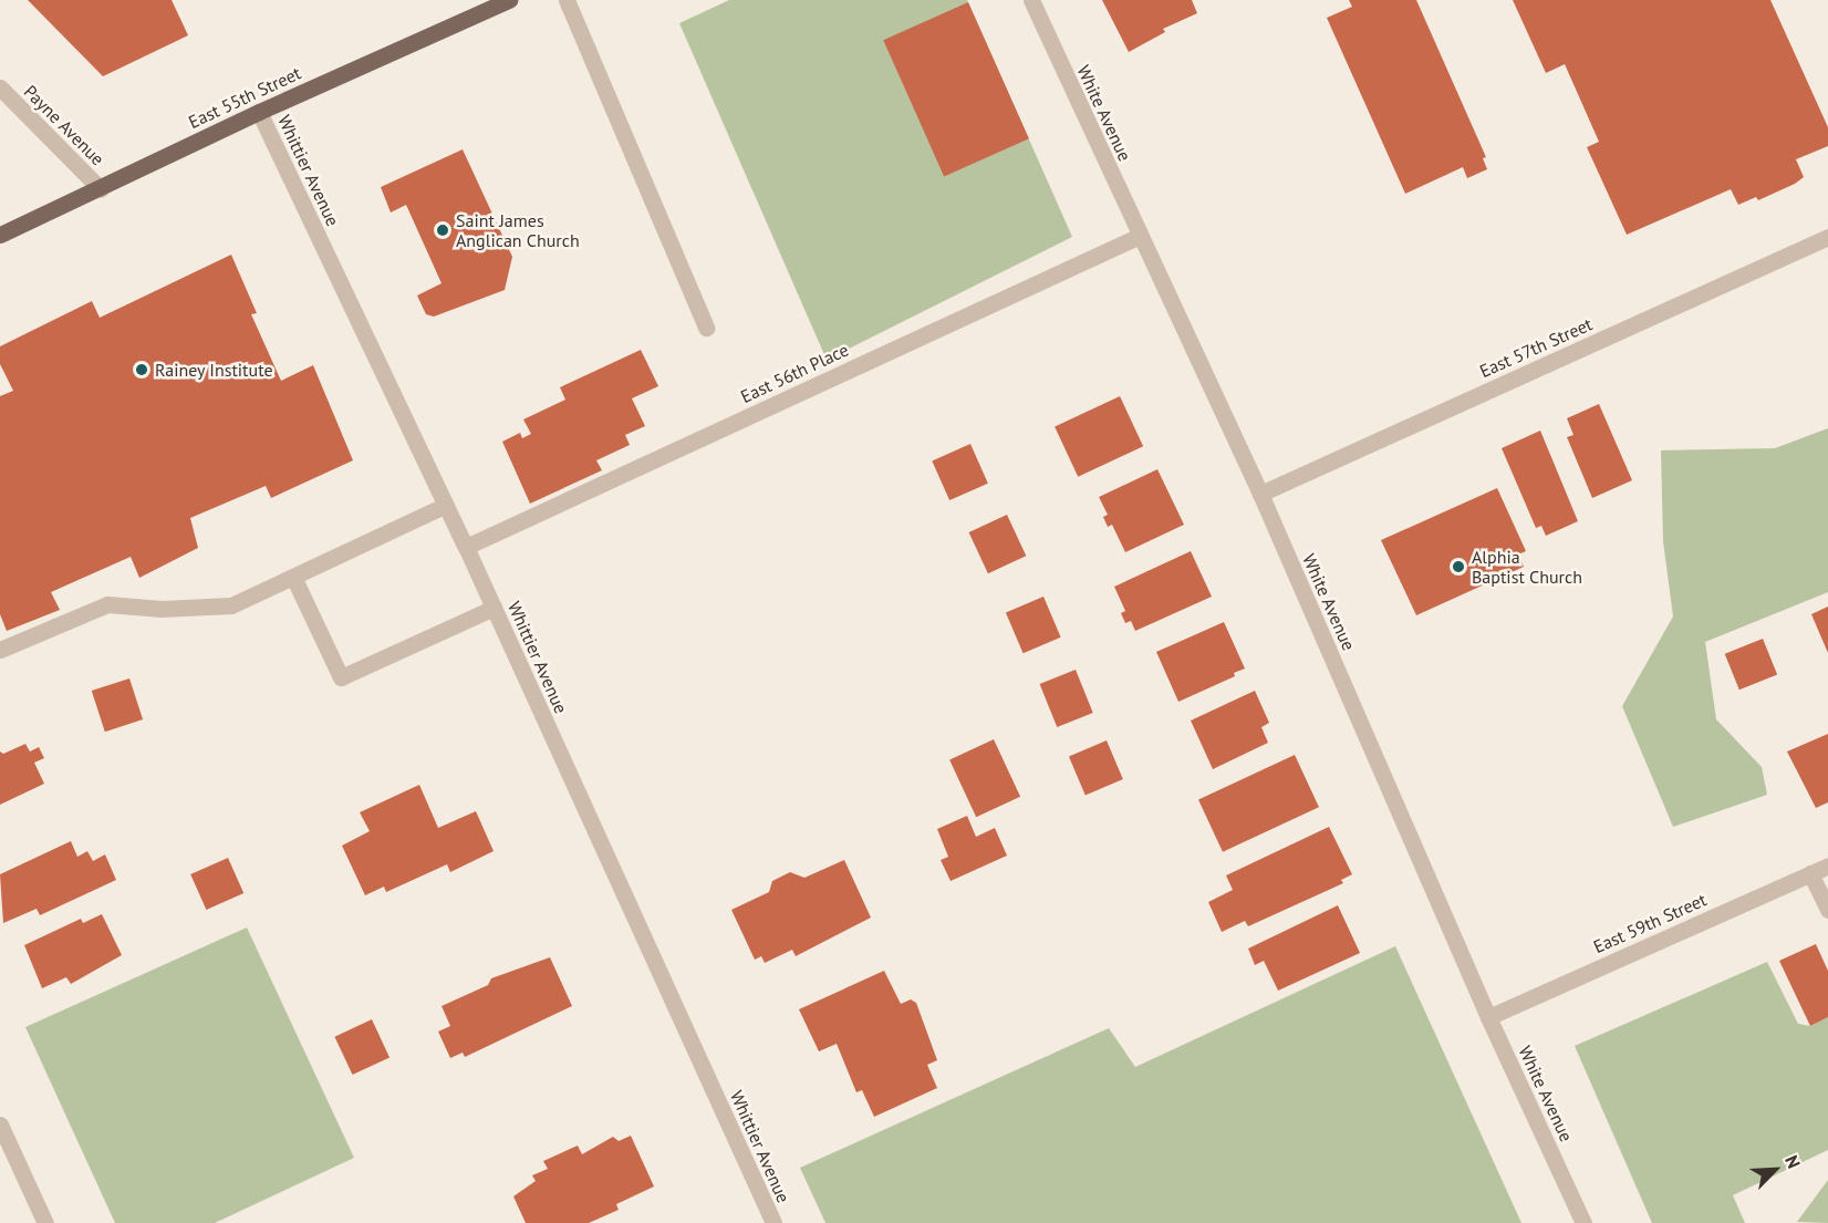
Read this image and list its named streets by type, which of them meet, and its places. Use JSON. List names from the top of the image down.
{
  "streets": {
    "main road": ["East 55th Street"],
    "street": [
      "White Avenue",
      "Payne Avenue",
      "Whittier Avenue",
      "East 57th Street",
      "East 56th Place",
      "East 59th Street"
    ]
  },
  "crossings": [
    ["East 55th Street", "Payne Avenue"],
    ["East 55th Street", "Whittier Avenue"],
    ["White Avenue", "East 57th Street"],
    ["White Avenue", "East 56th Place"],
    ["White Avenue", "East 59th Street"],
    ["Whittier Avenue", "East 56th Place"]
  ],
  "places": ["Saint James Anglican Church", "Rainey Institute", "Alphia Baptist Church"],
  "north": "top right"
}
